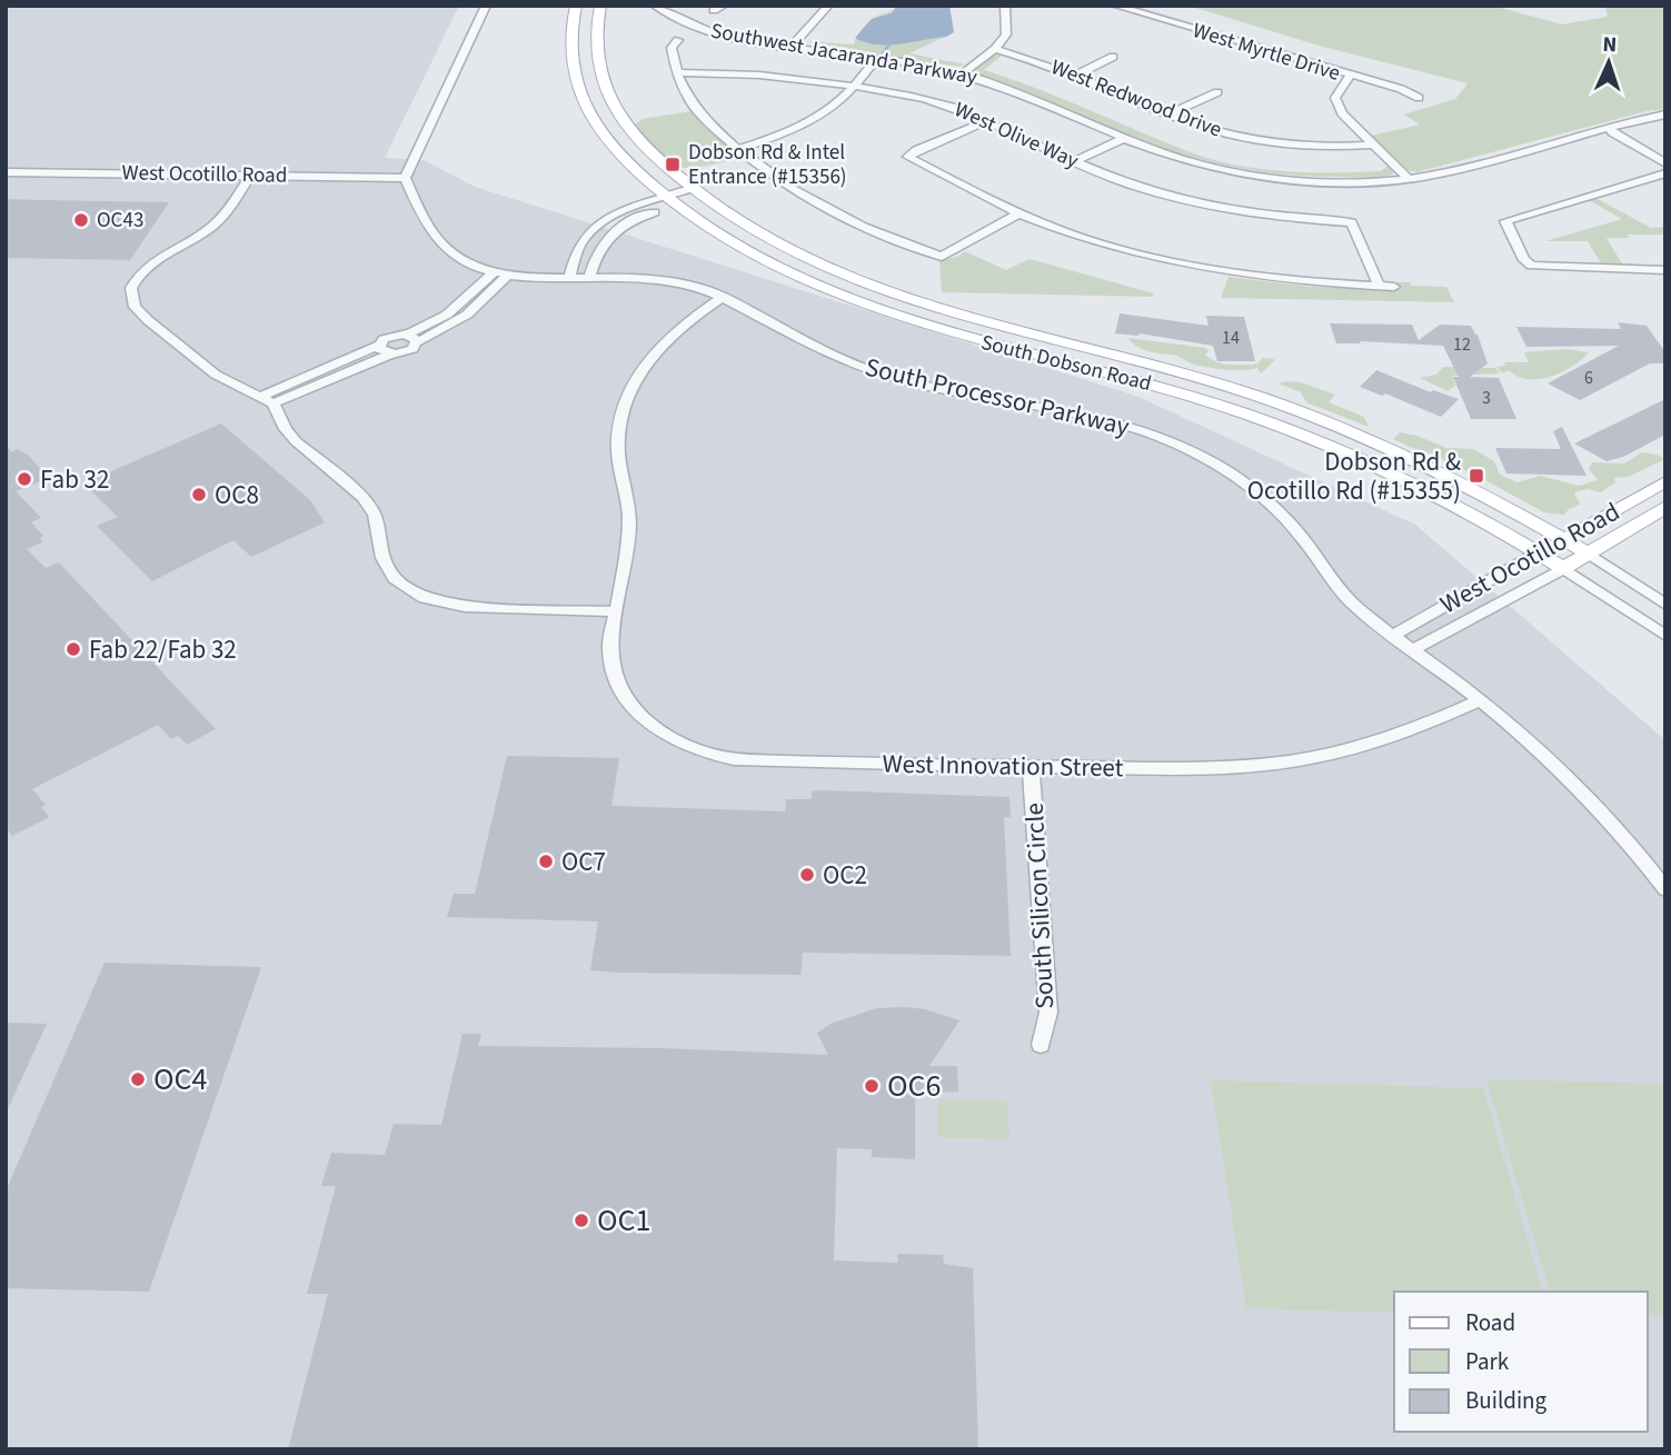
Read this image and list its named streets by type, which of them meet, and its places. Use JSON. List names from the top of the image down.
{
  "streets": {
    "main road": ["West Ocotillo Road", "South Dobson Road"],
    "street": [
      "West Myrtle Drive",
      "Southwest Jacaranda Parkway",
      "West Redwood Drive",
      "West Olive Way",
      "South Processor Parkway",
      "West Innovation Street",
      "South Silicon Circle"
    ]
  },
  "crossings": [
    ["West Ocotillo Road", "South Dobson Road"],
    ["West Ocotillo Road", "South Processor Parkway"],
    ["South Processor Parkway", "West Innovation Street"],
    ["West Innovation Street", "South Silicon Circle"]
  ],
  "places": {
    "transit": ["Dobson Rd & Intel Entrance (#15356)", "Dobson Rd & Ocotillo Rd (#15355)"],
    "other": [
      "OC43",
      "Fab 32",
      "OC8",
      "Fab 22/Fab 32",
      "OC7",
      "OC2",
      "OC4",
      "OC6",
      "OC1"
    ]
  },
  "house_numbers": [
    "14",
    "12",
    "6",
    "3"
  ],
  "legend": ["Road", "Park", "Building"],
  "north": "top"
}
